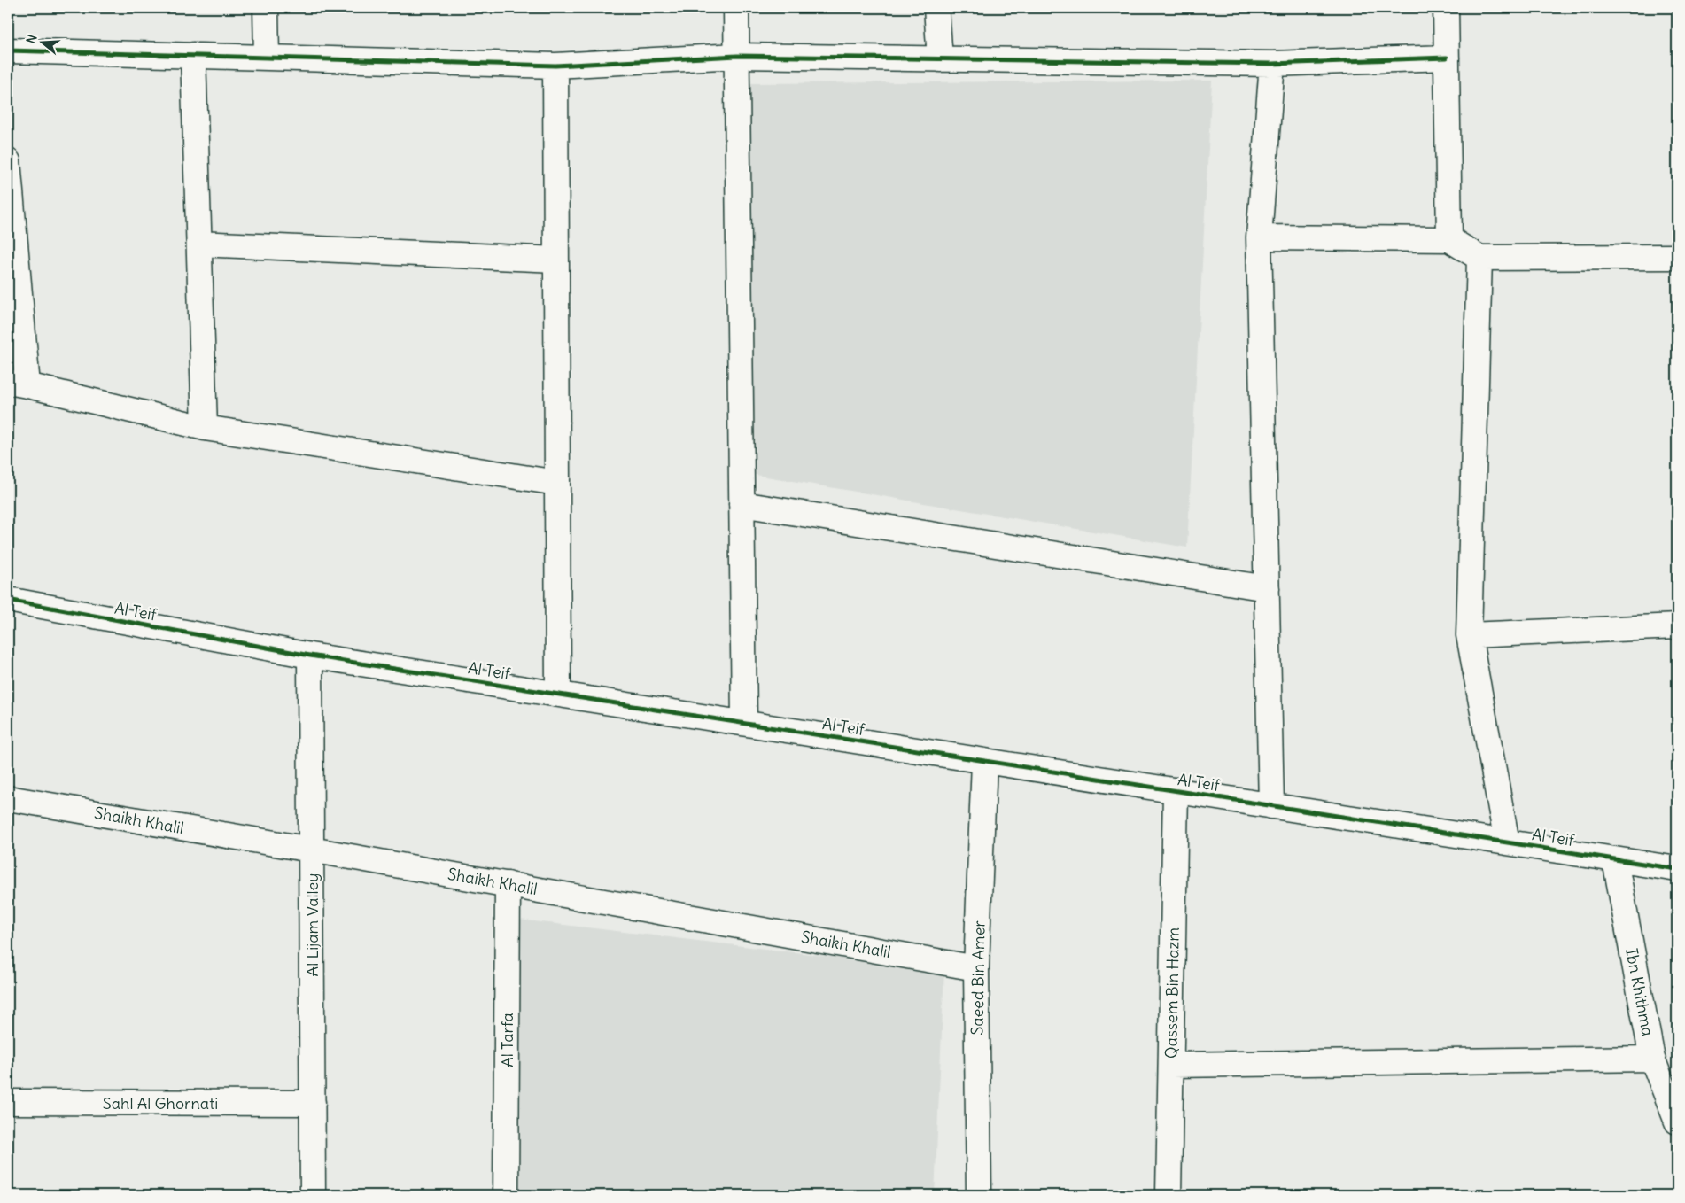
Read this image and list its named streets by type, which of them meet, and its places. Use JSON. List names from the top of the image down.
{
  "streets": {
    "street": [
      "Al Teif",
      "Shaikh Khalil",
      "Al Lijam Valley",
      "Saeed Bin Amer",
      "Ibn Khithma",
      "Qassem Bin Hazm",
      "Al Tarfa",
      "Sahl Al Ghornati"
    ]
  },
  "crossings": [
    ["Al Teif", "Al Lijam Valley"],
    ["Al Teif", "Saeed Bin Amer"],
    ["Al Teif", "Ibn Khithma"],
    ["Al Teif", "Qassem Bin Hazm"],
    ["Shaikh Khalil", "Al Lijam Valley"],
    ["Shaikh Khalil", "Saeed Bin Amer"],
    ["Shaikh Khalil", "Al Tarfa"],
    ["Al Lijam Valley", "Sahl Al Ghornati"]
  ],
  "north": "left"
}
